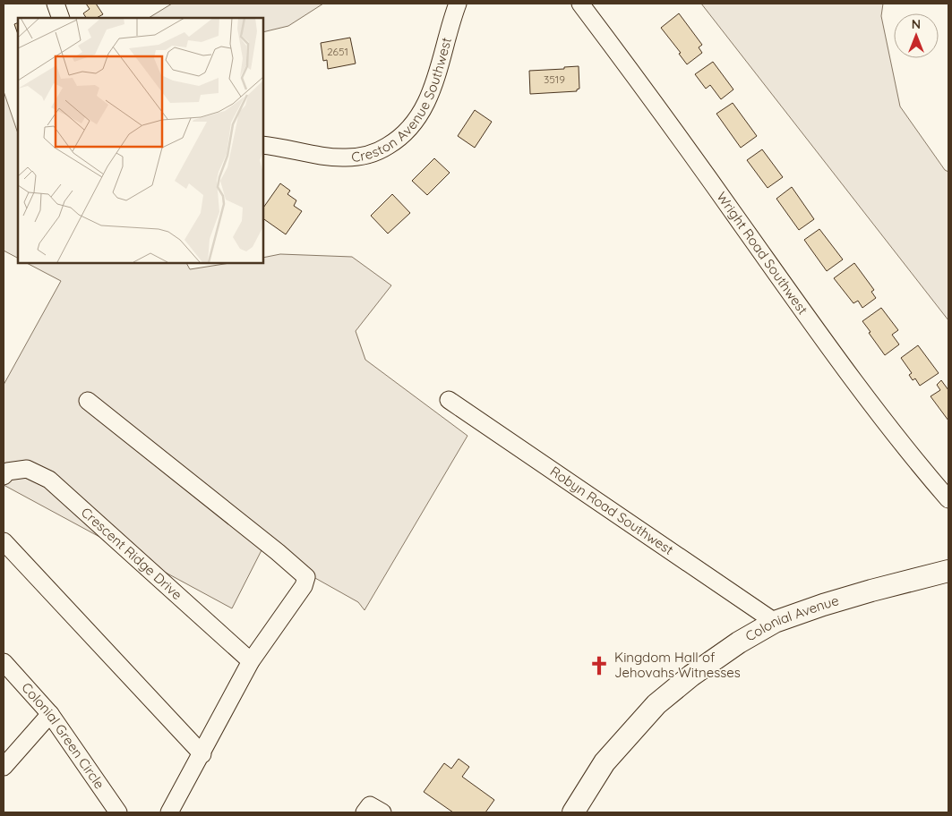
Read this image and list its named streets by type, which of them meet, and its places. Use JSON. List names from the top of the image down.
{
  "streets": {
    "main road": ["Colonial Avenue"],
    "street": [
      "Creston Avenue Southwest",
      "Wright Road Southwest",
      "Robyn Road Southwest",
      "Crescent Ridge Drive",
      "Colonial Green Circle"
    ]
  },
  "crossings": [
    ["Robyn Road Southwest", "Colonial Avenue"]
  ],
  "places": {
    "church": ["Kingdom Hall of Jehovahs Witnesses"]
  },
  "house_numbers": ["2651", "3519"],
  "north": "top"
}
